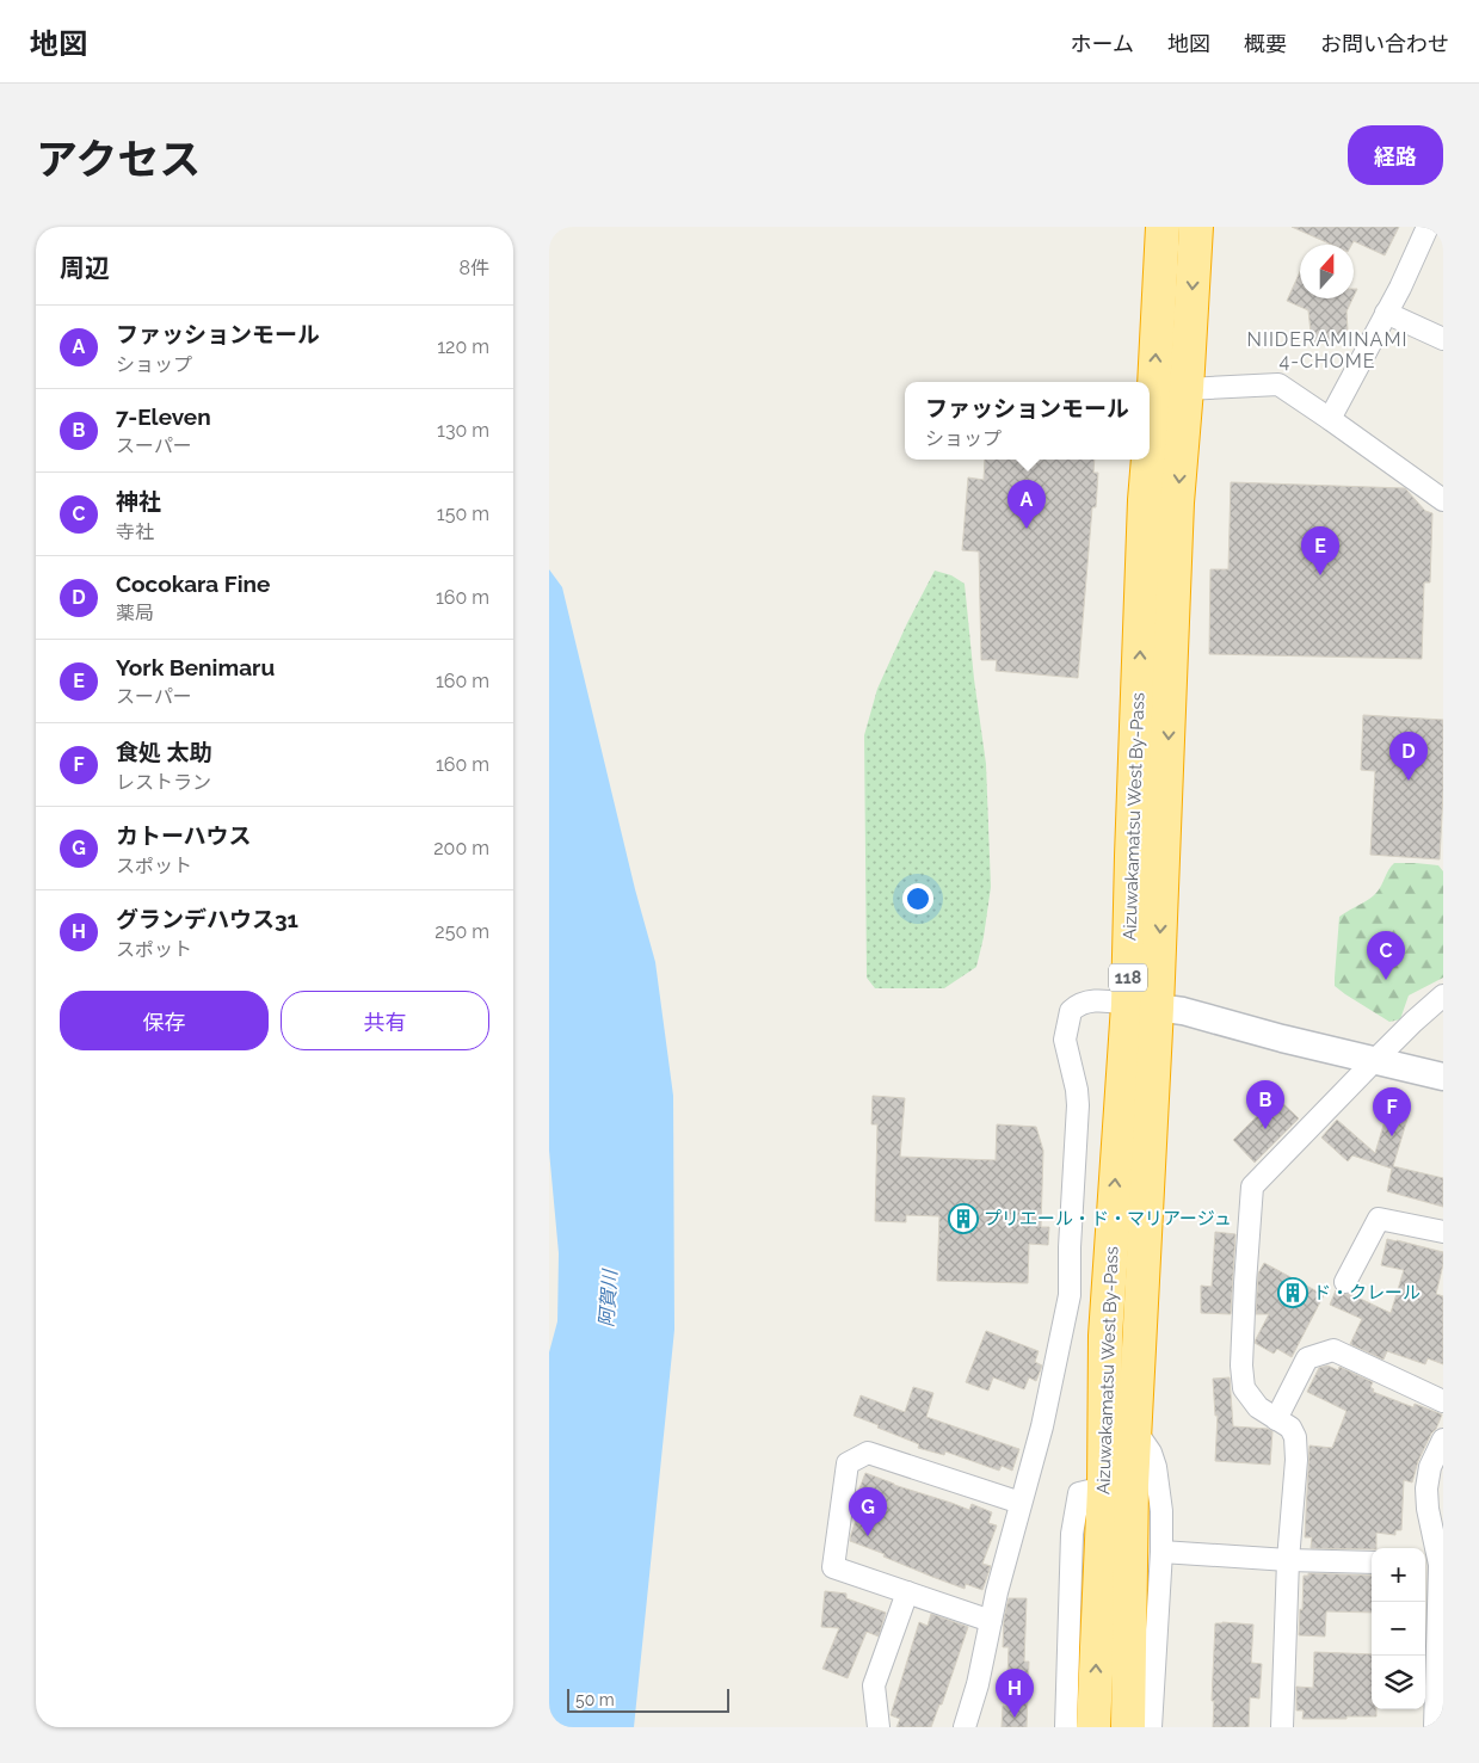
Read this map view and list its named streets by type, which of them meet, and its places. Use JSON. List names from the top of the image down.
{
  "streets": {
    "highway": ["Aizuwakamatsu West By-Pass", "118"]
  },
  "districts": ["NIIDERAMINAMI 4-CHOME"],
  "water": ["阿賀川"],
  "places": {
    "building": ["プリエール・ド・マリアージュ", "ド・クレール"]
  },
  "scale_bar": "50 m",
  "north": "top",
  "page": {
    "header": "地図",
    "nav": [
      "ホーム",
      "地図",
      "概要",
      "お問い合わせ"
    ],
    "title": "アクセス",
    "buttons": [
      "経路",
      ["保存", "共有"]
    ],
    "heading": ["周辺", "8件"],
    "list": [
      {
        "mark": "A",
        "name": "ファッションモール",
        "note": "ショップ",
        "value": "120 m"
      },
      {
        "mark": "B",
        "name": "7-Eleven",
        "note": "スーパー",
        "value": "130 m"
      },
      {
        "mark": "C",
        "name": "神社",
        "note": "寺社",
        "value": "150 m"
      },
      {
        "mark": "D",
        "name": "Cocokara Fine",
        "note": "薬局",
        "value": "160 m"
      },
      {
        "mark": "E",
        "name": "York Benimaru",
        "note": "スーパー",
        "value": "160 m"
      },
      {
        "mark": "F",
        "name": "食処 太助",
        "note": "レストラン",
        "value": "160 m"
      },
      {
        "mark": "G",
        "name": "カトーハウス",
        "note": "スポット",
        "value": "200 m"
      },
      {
        "mark": "H",
        "name": "グランデハウス31",
        "note": "スポット",
        "value": "250 m"
      }
    ],
    "popup": ["ファッションモール", "ショップ"],
    "pins": [
      "A",
      "E",
      "D",
      "C",
      "B",
      "F",
      "G",
      "H"
    ],
    "map_buttons": ["+", "−"],
    "scale": "50 m"
  }
}
